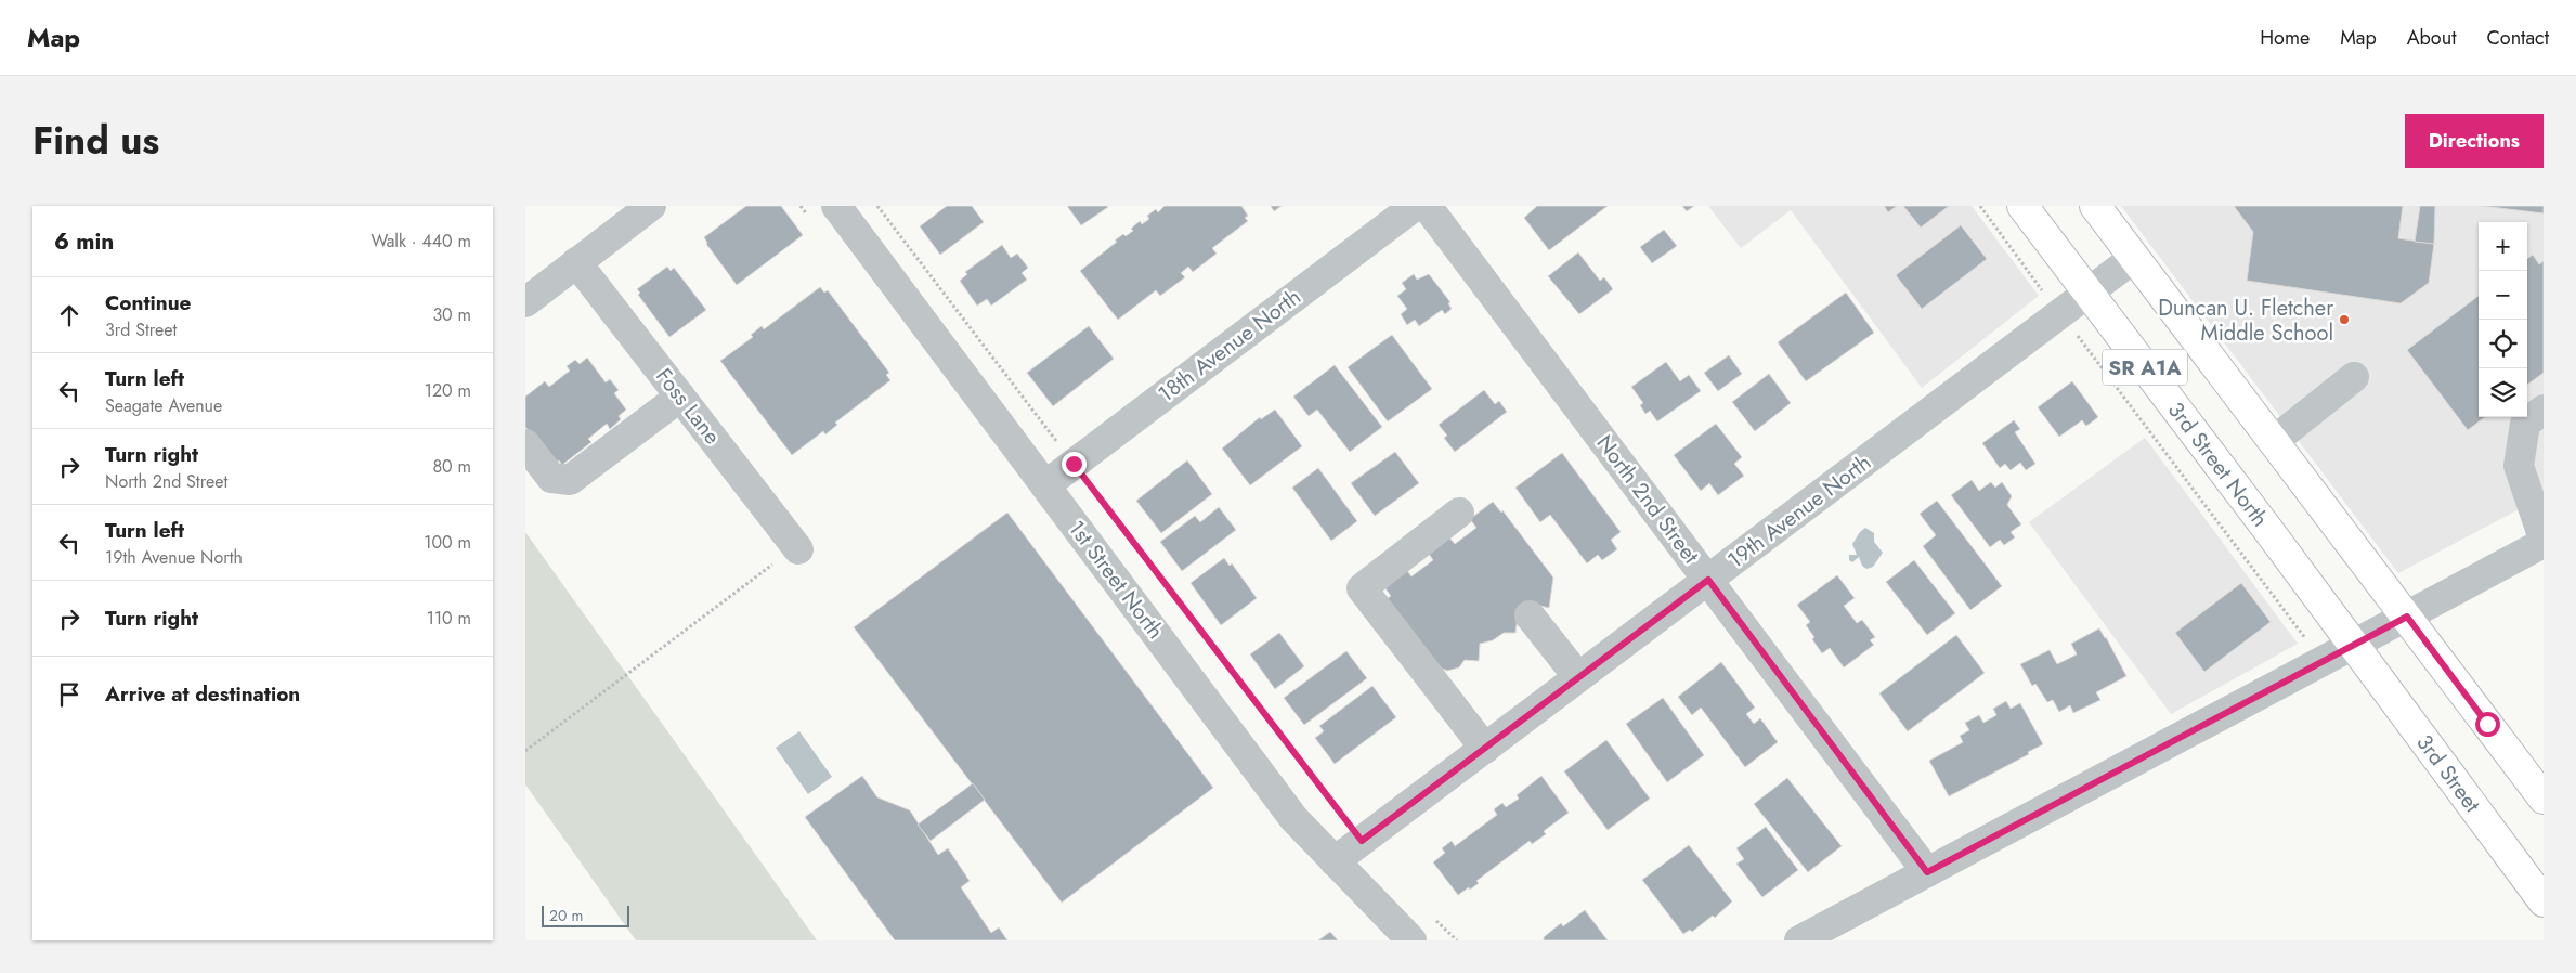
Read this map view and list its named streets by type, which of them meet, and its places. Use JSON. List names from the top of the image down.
{
  "streets": {
    "main road": ["SR A1A", "3rd Street North", "3rd Street"],
    "street": [
      "18th Avenue North",
      "Foss Lane",
      "North 2nd Street",
      "19th Avenue North",
      "1st Street North"
    ]
  },
  "crossings": [
    ["18th Avenue North", "1st Street North"],
    ["SR A1A", "19th Avenue North"],
    ["3rd Street North", "19th Avenue North"],
    ["3rd Street North", "3rd Street"],
    ["North 2nd Street", "19th Avenue North"],
    ["19th Avenue North", "1st Street North"]
  ],
  "places": ["Duncan U. Fletcher Middle School"],
  "scale_bar": "20 m",
  "page": {
    "header": "Map",
    "nav": [
      "Home",
      "Map",
      "About",
      "Contact"
    ],
    "title": "Find us",
    "buttons": "Directions",
    "heading": ["6 min", "Walk · 440 m"],
    "map_buttons": ["+", "−"],
    "list": [
      ["Continue", "3rd Street", "30 m"],
      ["Turn left", "Seagate Avenue", "120 m"],
      ["Turn right", "North 2nd Street", "80 m"],
      ["Turn left", "19th Avenue North", "100 m"],
      ["Turn right", "110 m"],
      "Arrive at destination"
    ],
    "scale": "20 m"
  }
}
